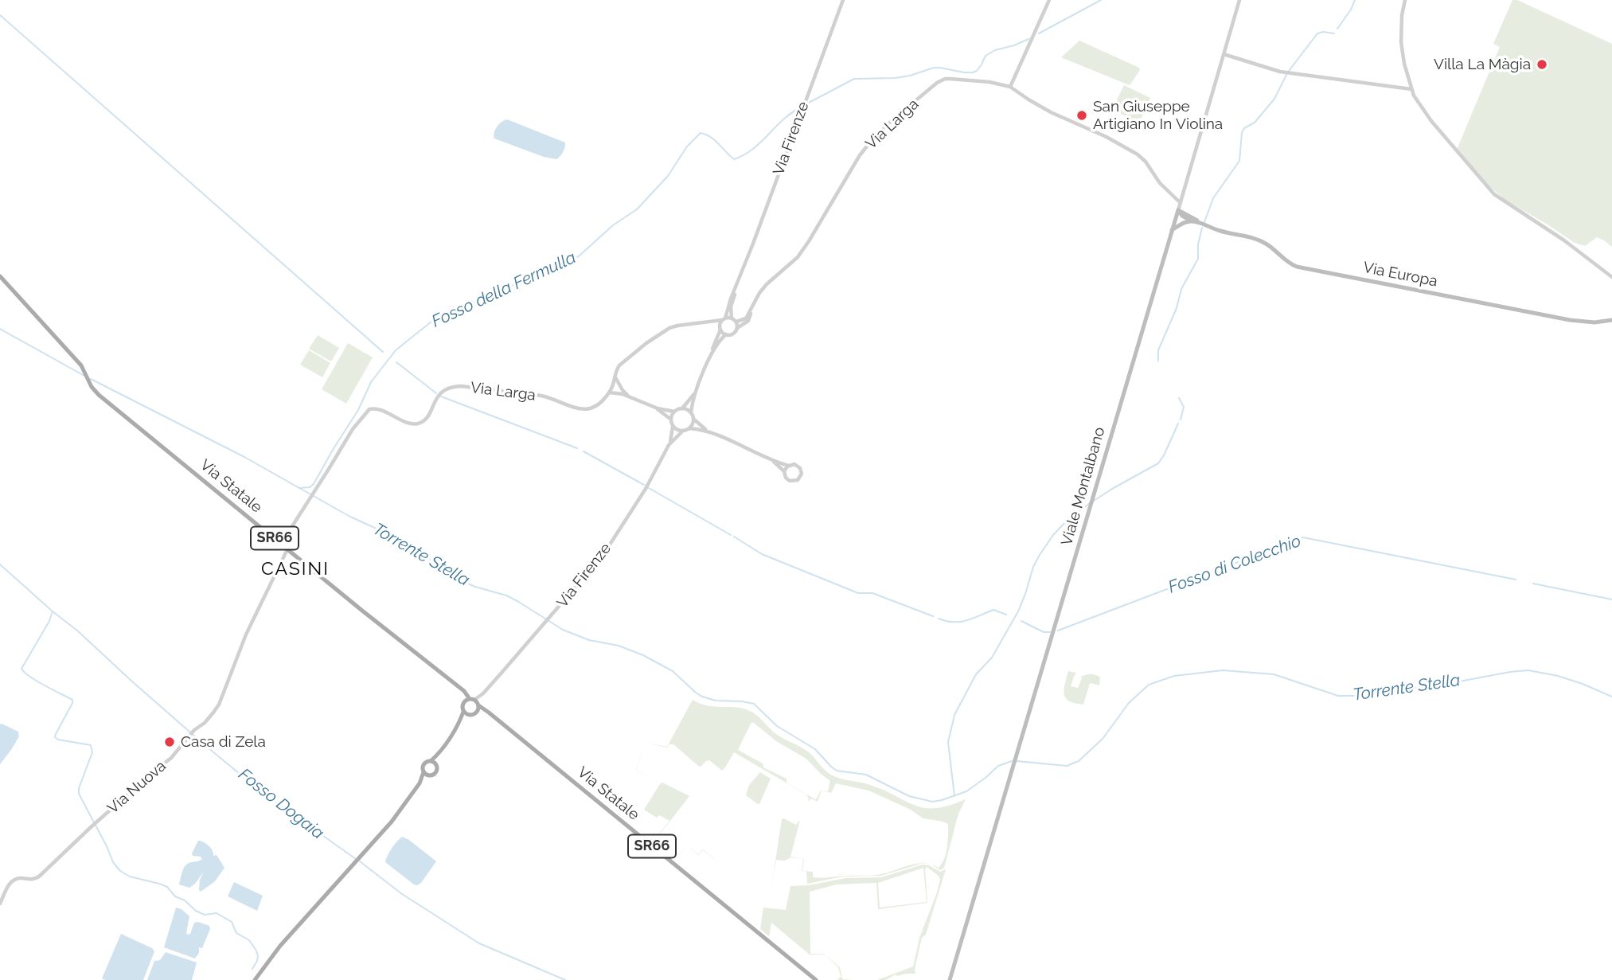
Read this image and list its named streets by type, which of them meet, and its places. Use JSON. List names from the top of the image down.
{
  "streets": {
    "main road": [
      "Via Europa",
      "Via Statale",
      "Viale Montalbano",
      "SR66"
    ],
    "street": ["Via Larga", "Via Firenze", "Via Nuova"]
  },
  "crossings": [
    ["Via Larga", "Via Firenze"],
    ["Via Larga", "Via Statale"],
    ["Via Statale", "SR66"],
    ["Via Statale", "Via Nuova"]
  ],
  "districts": ["CASINI"],
  "water": [
    "Fosso della Fermulla",
    "Torrente Stella",
    "Fosso di Colecchio",
    "Fosso Dogaia"
  ],
  "places": ["Villa La Màgia", "San Giuseppe Artigiano In Violina", "Casa di Zela"]
}
